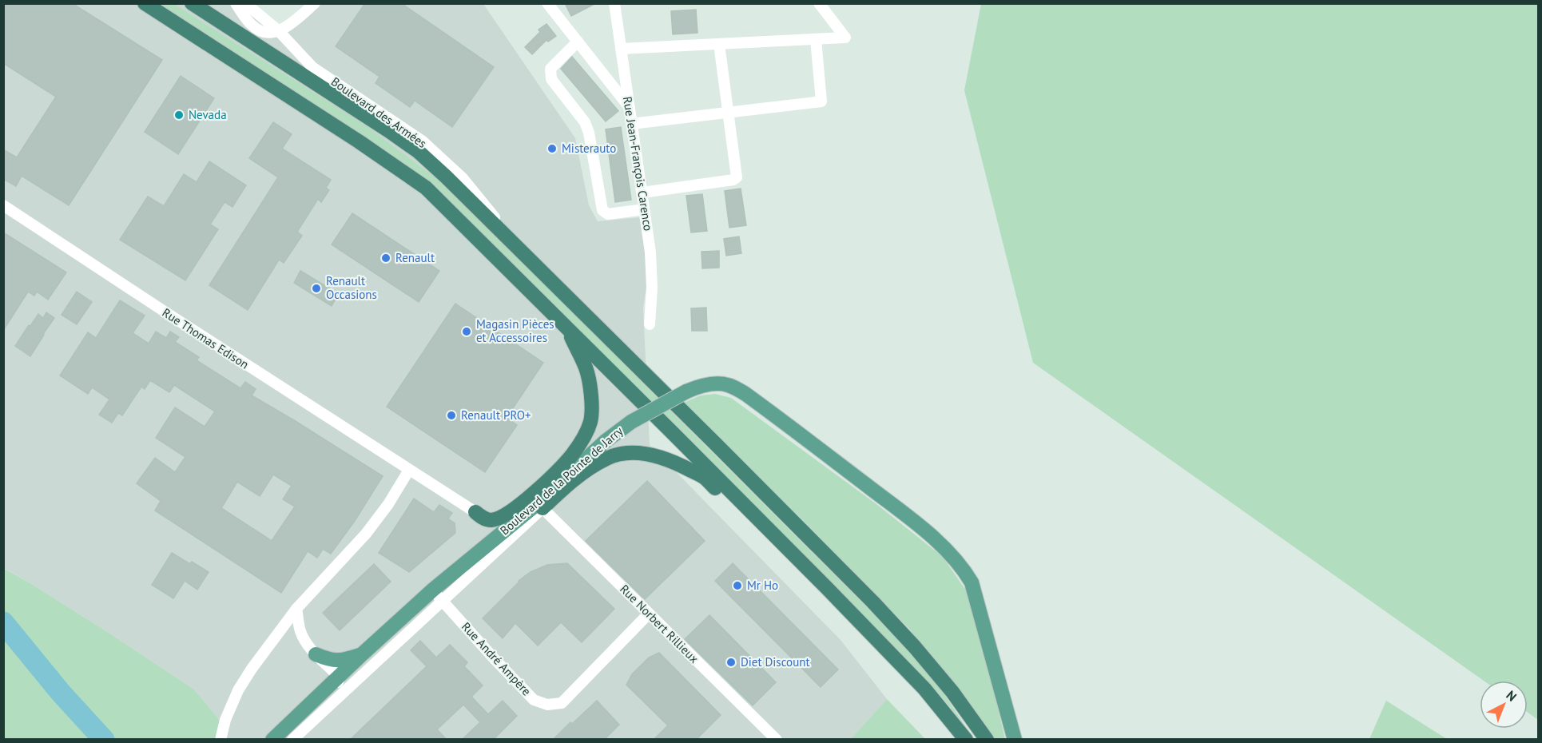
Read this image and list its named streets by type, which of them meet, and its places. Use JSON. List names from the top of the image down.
{
  "streets": {
    "main road": ["Boulevard de la Pointe de Jarry"],
    "street": [
      "Boulevard des Armées",
      "Rue Jean-François Carenco",
      "Rue Thomas Edison",
      "Rue Norbert Rillieux",
      "Rue André Ampère"
    ]
  },
  "crossings": [
    ["Boulevard de la Pointe de Jarry", "Rue Norbert Rillieux"],
    ["Boulevard de la Pointe de Jarry", "Rue André Ampère"],
    ["Rue Norbert Rillieux", "Rue André Ampère"]
  ],
  "places": [
    "Nevada",
    "Misterauto",
    "Renault",
    "Renault Occasions",
    "Magasin Pièces et Accessoires",
    "Renault PRO+",
    "Mr Ho",
    "Diet Discount"
  ],
  "north": "top right"
}
